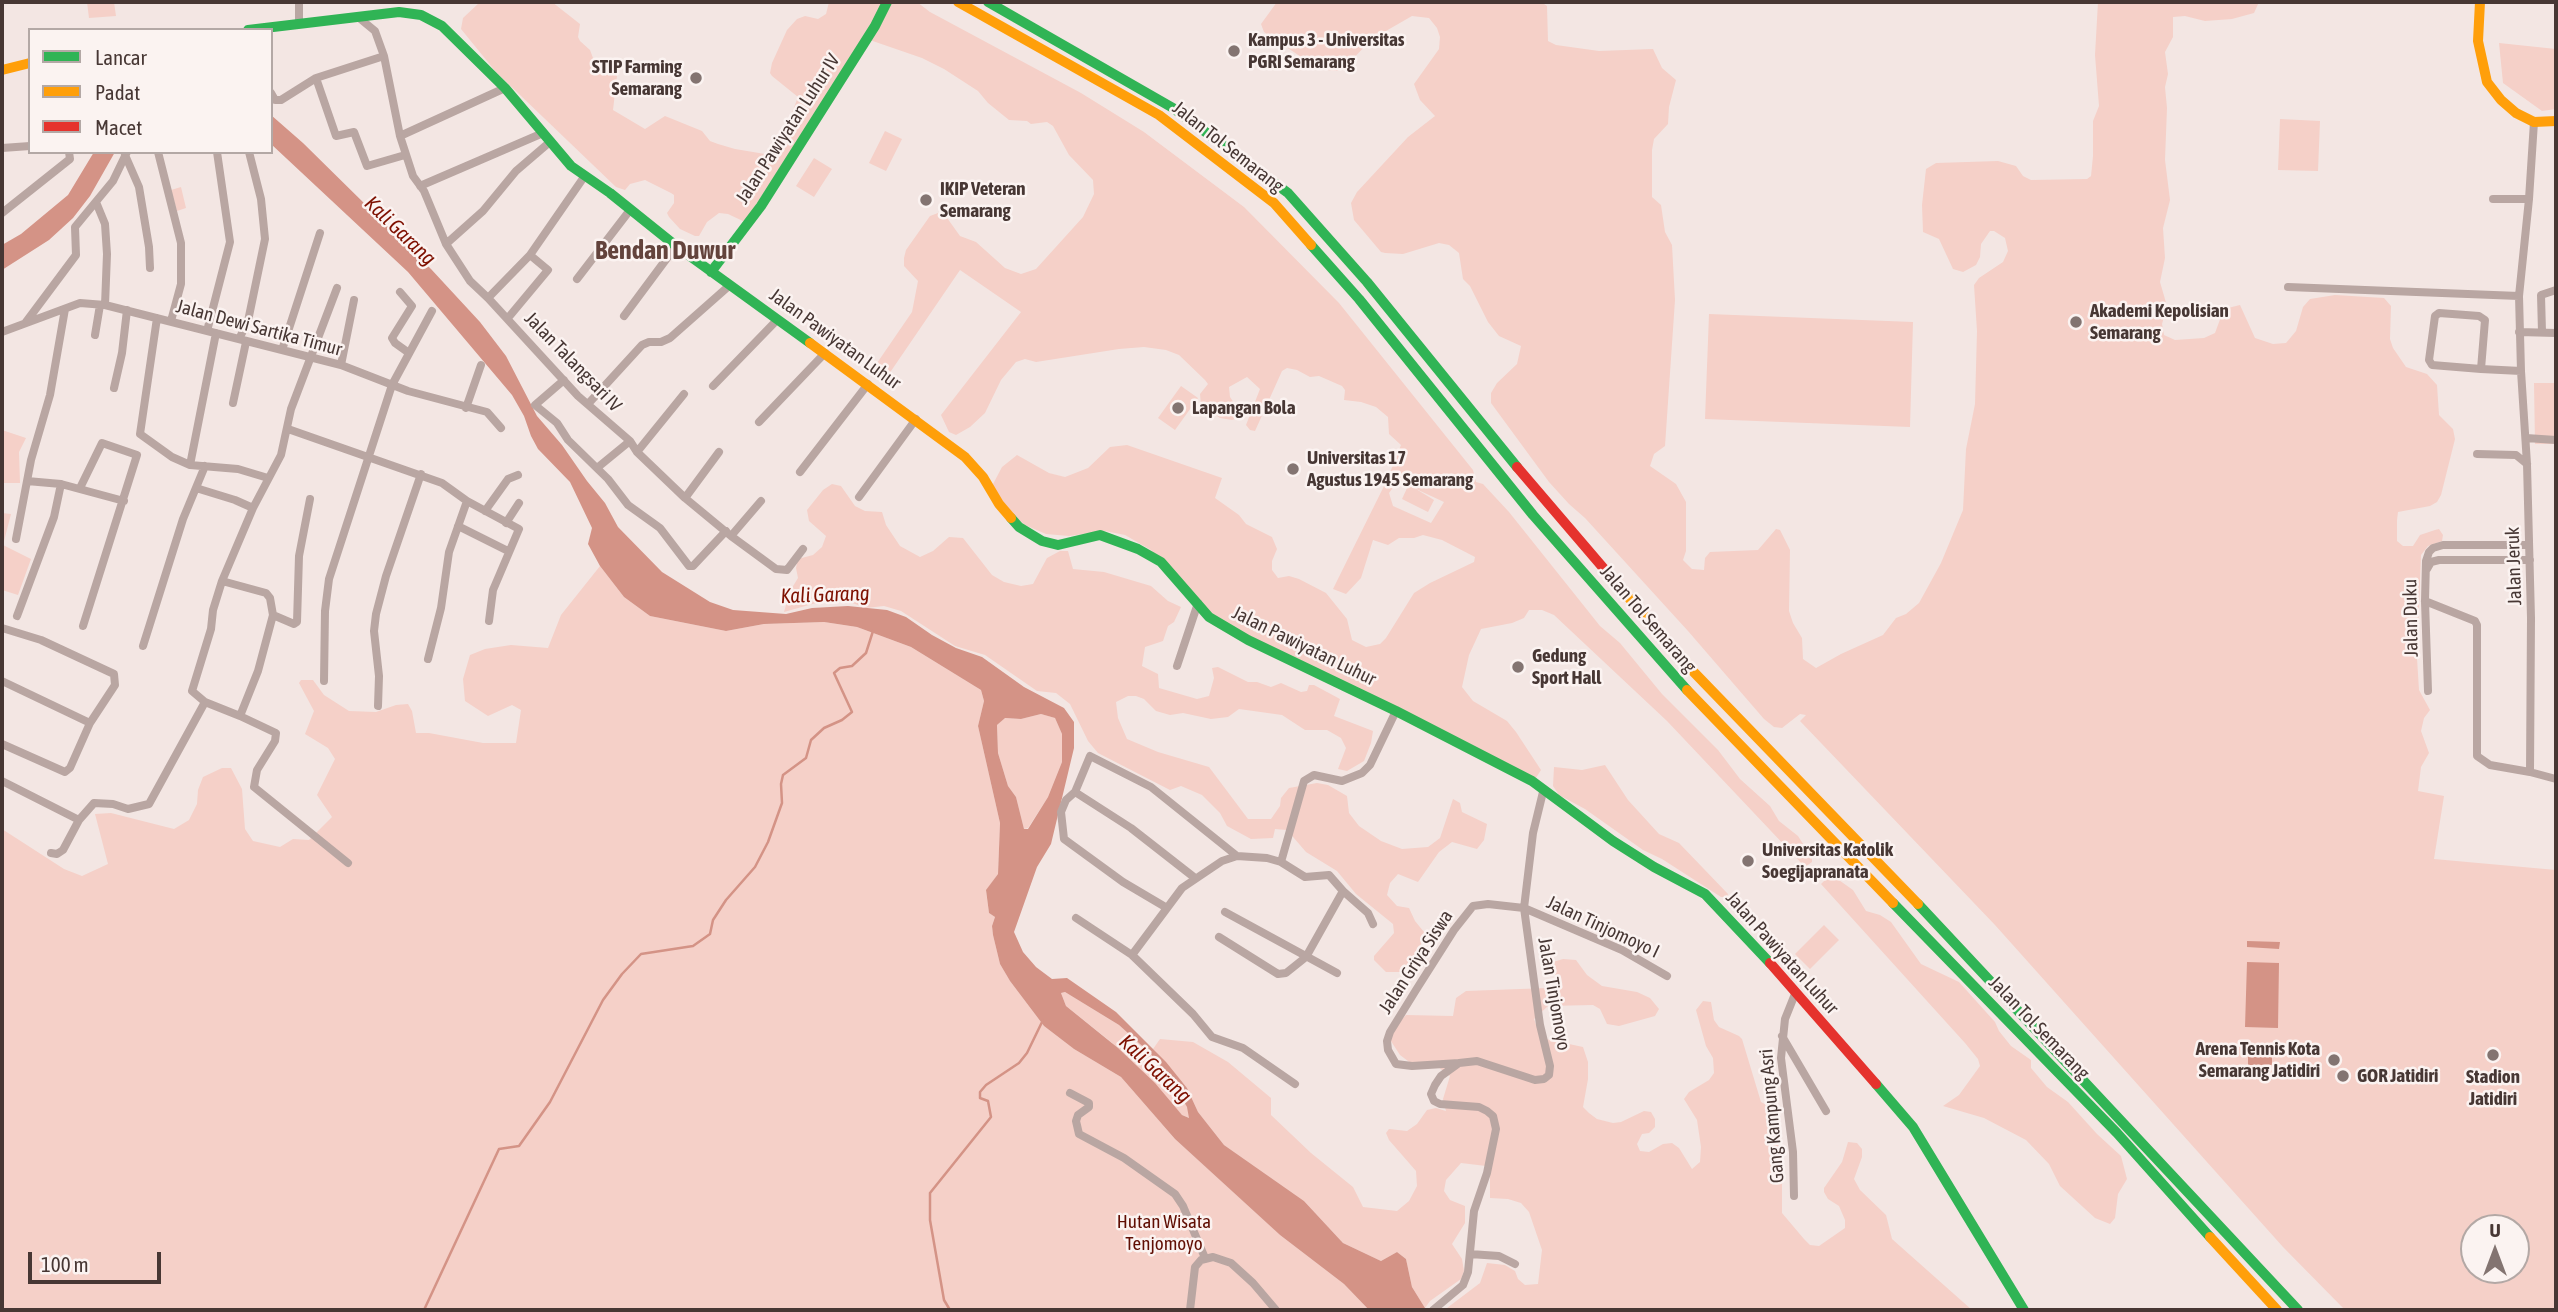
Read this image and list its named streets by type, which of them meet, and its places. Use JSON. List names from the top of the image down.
{
  "streets": {
    "main road": ["Jalan Pawiyatan Luhur IV", "Jalan Tol Semarang", "Jalan Pawiyatan Luhur"],
    "street": [
      "Jalan Dewi Sartika Timur",
      "Jalan Talangsari IV",
      "Jalan Jeruk",
      "Jalan Duku",
      "Jalan Tinjomoyo I",
      "Jalan Griya Siswa",
      "Jalan Tinjomoyo",
      "Gang Kampung Asri"
    ]
  },
  "crossings": [
    ["Jalan Pawiyatan Luhur IV", "Jalan Pawiyatan Luhur"],
    ["Jalan Pawiyatan Luhur", "Jalan Tinjomoyo"],
    ["Jalan Pawiyatan Luhur", "Gang Kampung Asri"],
    ["Jalan Jeruk", "Jalan Duku"],
    ["Jalan Tinjomoyo I", "Jalan Griya Siswa"],
    ["Jalan Tinjomoyo I", "Jalan Tinjomoyo"],
    ["Jalan Griya Siswa", "Jalan Tinjomoyo"]
  ],
  "districts": ["Bendan Duwur"],
  "water": ["Kali Garang"],
  "parks": ["Hutan Wisata Tenjomoyo"],
  "places": [
    "Kampus 3 - Universitas PGRI Semarang",
    "STIP Farming Semarang",
    "IKIP Veteran Semarang",
    "Akademi Kepolisian Semarang",
    "Lapangan Bola",
    "Universitas 17 Agustus 1945 Semarang",
    "Gedung Sport Hall",
    "Universitas Katolik Soegijapranata",
    "Stadion Jatidiri",
    "Arena Tennis Kota Semarang Jatidiri",
    "GOR Jatidiri"
  ],
  "legend": ["Lancar", "Padat", "Macet"],
  "scale_bar": "100 m",
  "north": "top"
}
